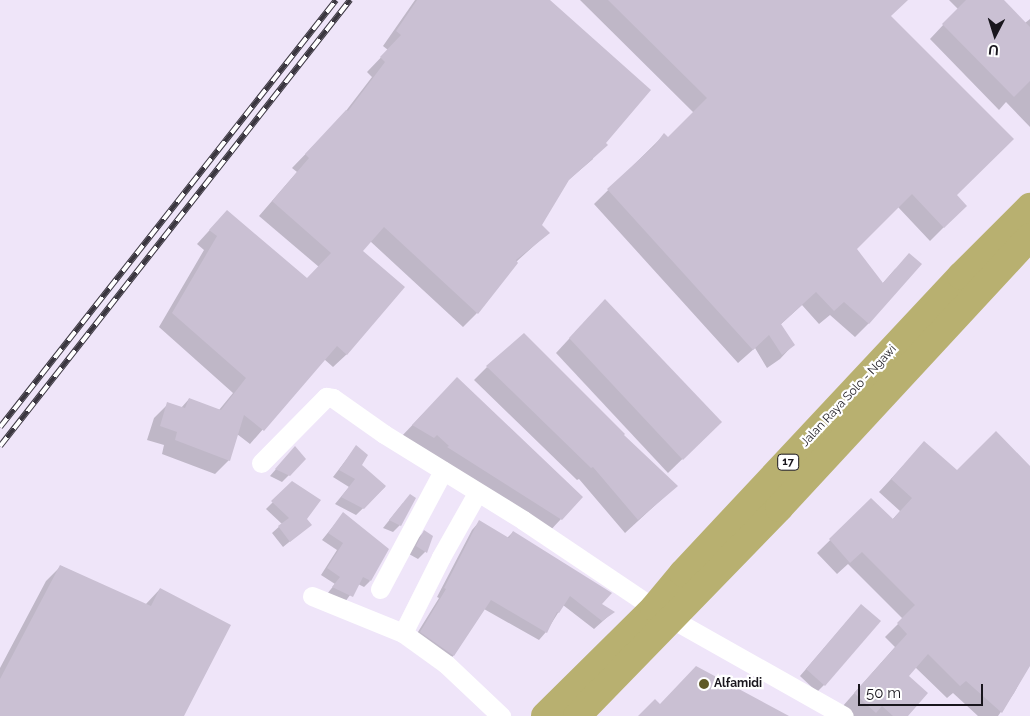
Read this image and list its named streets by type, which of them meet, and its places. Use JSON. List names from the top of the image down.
{
  "streets": {
    "highway": ["Jalan Raya Solo - Ngawi", "17"]
  },
  "places": ["Alfamidi"],
  "scale_bar": "50 m",
  "north": "bottom"
}
